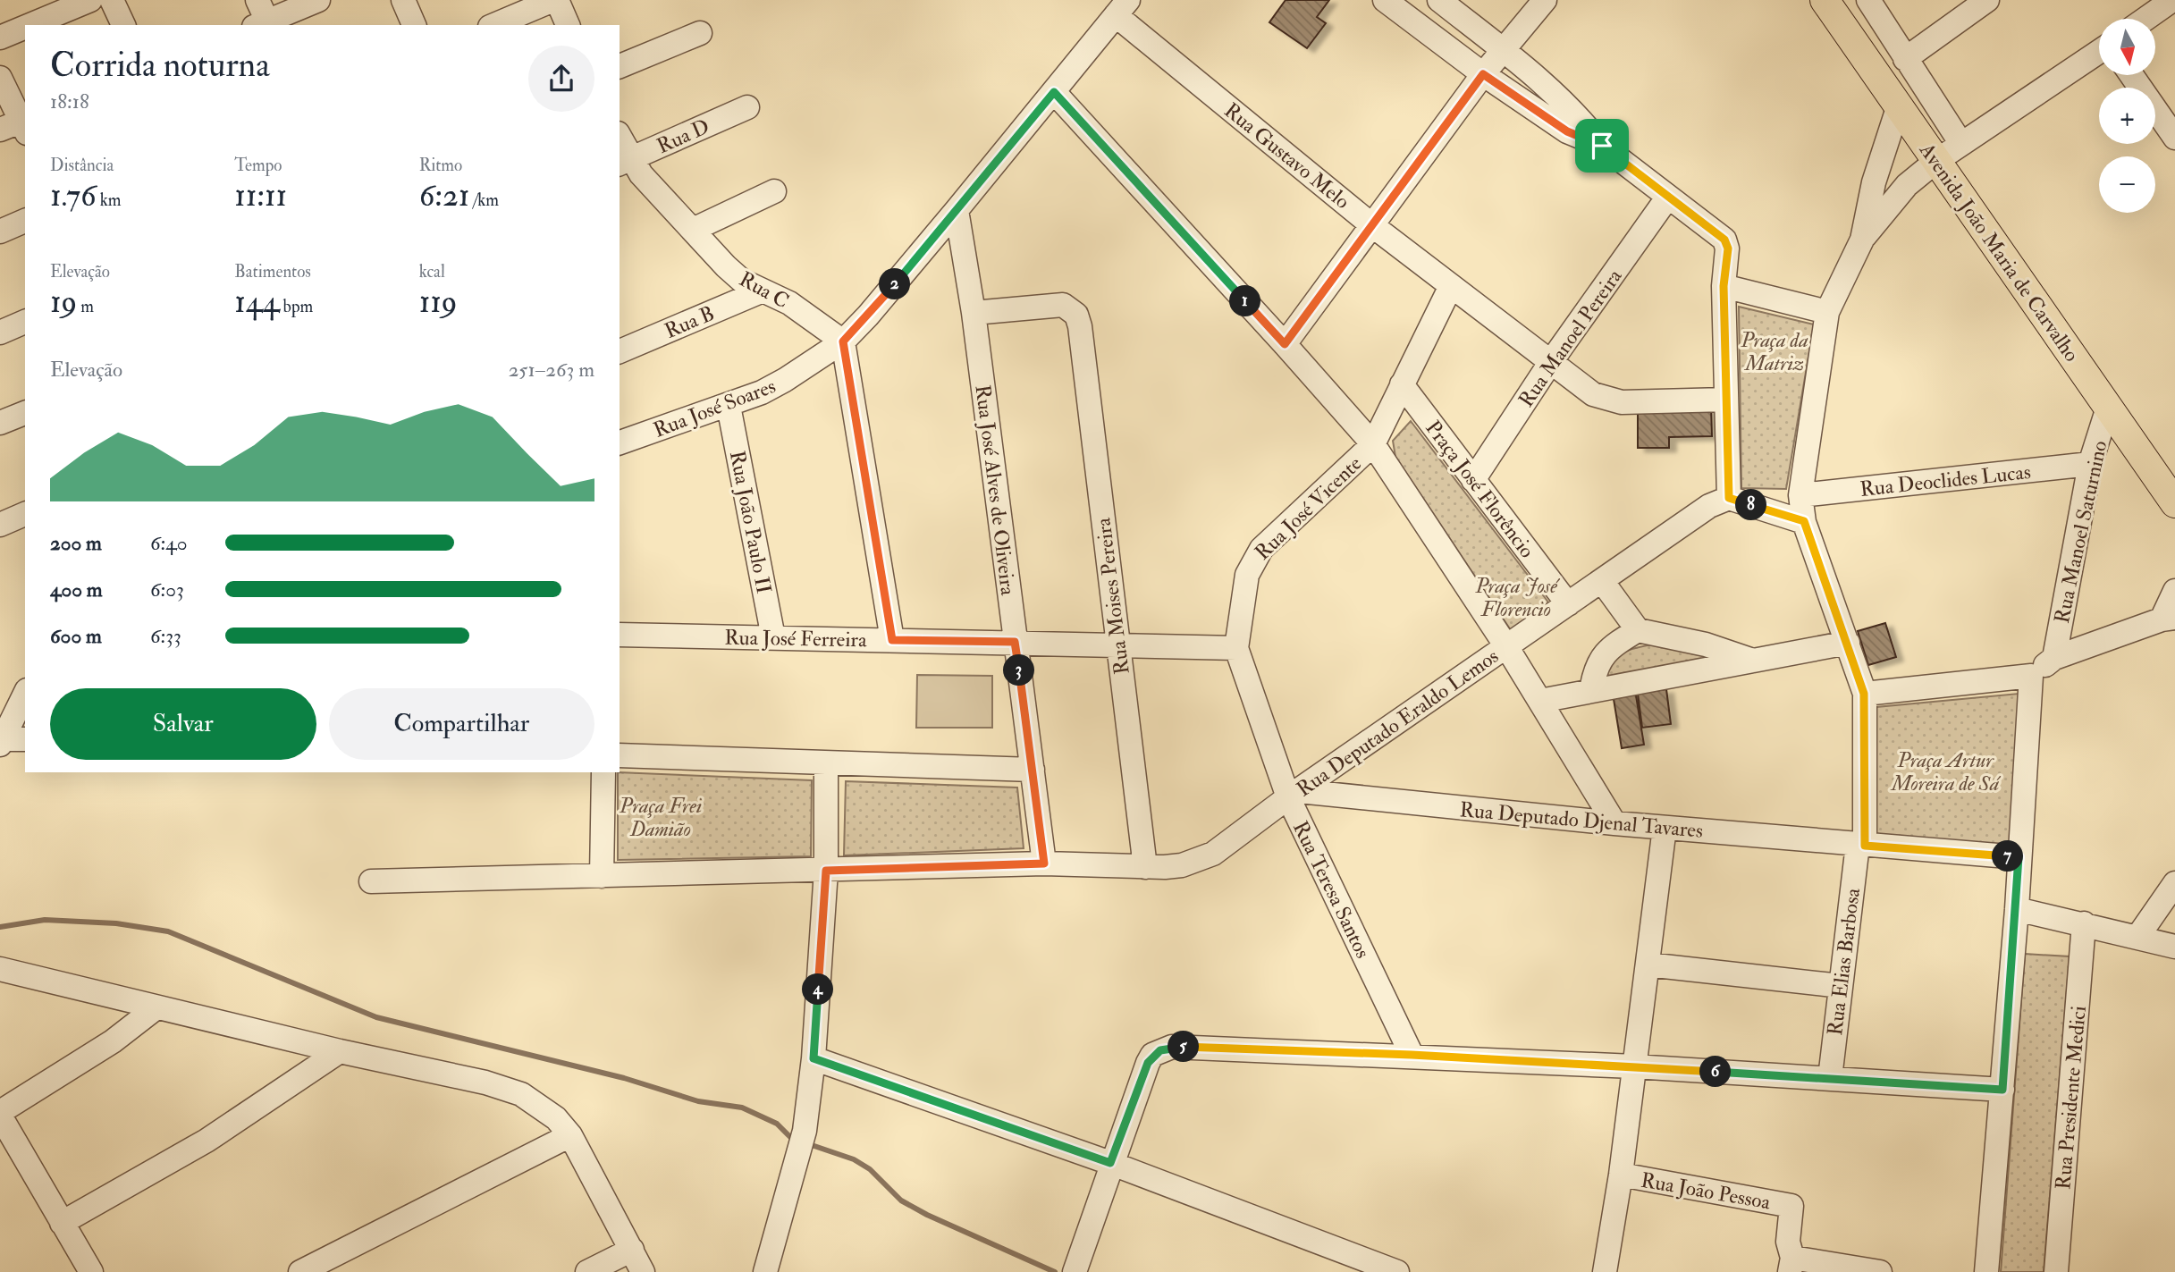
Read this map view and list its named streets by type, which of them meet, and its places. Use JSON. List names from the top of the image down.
{
  "streets": {
    "main road": ["Avenida João Maria de Carvalho"],
    "street": [
      "Rua D",
      "Rua Gustavo Melo",
      "Rua C",
      "Rua B",
      "Rua Manoel Pereira",
      "Rua José Soares",
      "Rua Deoclides Lucas",
      "Praça José Florêncio",
      "Rua José Alves de Oliveira",
      "Rua José Vicente",
      "Rua João Paulo II",
      "Rua Manoel Saturnino",
      "Rua Moises Pereira",
      "Rua José Ferreira",
      "Rua Deputado Eraldo Lemos",
      "Rua Deputado Djenal Tavares",
      "Rua Teresa Santos",
      "Rua Elias Barbosa",
      "Rua Presidente Medici",
      "Rua João Pessoa"
    ]
  },
  "crossings": [
    ["Rua D", "Rua C"],
    ["Rua Gustavo Melo", "Rua Manoel Pereira"],
    ["Rua Gustavo Melo", "Rua José Soares"],
    ["Avenida João Maria de Carvalho", "Rua Manoel Saturnino"],
    ["Rua C", "Rua B"],
    ["Rua C", "Rua José Soares"],
    ["Rua Manoel Pereira", "Praça José Florêncio"],
    ["Rua José Soares", "Rua José Alves de Oliveira"],
    ["Rua José Soares", "Rua João Paulo II"],
    ["Rua Deoclides Lucas", "Rua Manoel Saturnino"],
    ["Rua José Alves de Oliveira", "Rua Moises Pereira"],
    ["Rua José Alves de Oliveira", "Rua José Ferreira"],
    ["Rua José Vicente", "Rua José Ferreira"],
    ["Rua José Vicente", "Rua Teresa Santos"],
    ["Rua João Paulo II", "Rua José Ferreira"],
    ["Rua Moises Pereira", "Rua José Ferreira"],
    ["Rua Moises Pereira", "Rua Deputado Eraldo Lemos"],
    ["Rua José Ferreira", "Rua Teresa Santos"],
    ["Rua Deputado Eraldo Lemos", "Rua Deputado Djenal Tavares"],
    ["Rua Deputado Eraldo Lemos", "Rua Teresa Santos"],
    ["Rua Deputado Djenal Tavares", "Rua Teresa Santos"],
    ["Rua Deputado Djenal Tavares", "Rua Elias Barbosa"]
  ],
  "parks": [
    "Praça da Matriz",
    "Praça José Florencio",
    "Praça Artur Moreira de Sá",
    "Praça Frei Damião"
  ],
  "north": "bottom",
  "page": {
    "map_buttons": ["+", "−"],
    "heading": ["Corrida noturna", "18:18"],
    "stats": [
      ["Distância", "1.76 km"],
      ["Tempo", "11:11"],
      ["Ritmo", "6:21 /km"],
      ["Elevação", "19 m"],
      ["Batimentos", "144 bpm"],
      ["kcal", "119"]
    ],
    "pins": [
      "2",
      "1",
      "8",
      "3",
      "7",
      "4",
      "5",
      "6"
    ],
    "chart": ["Elevação", "251–263 m"],
    "list": [
      {
        "name": "200 m",
        "note": "6:40"
      },
      {
        "name": "400 m",
        "note": "6:03"
      },
      {
        "name": "600 m",
        "note": "6:33"
      }
    ],
    "buttons": ["Salvar", "Compartilhar"]
  }
}
